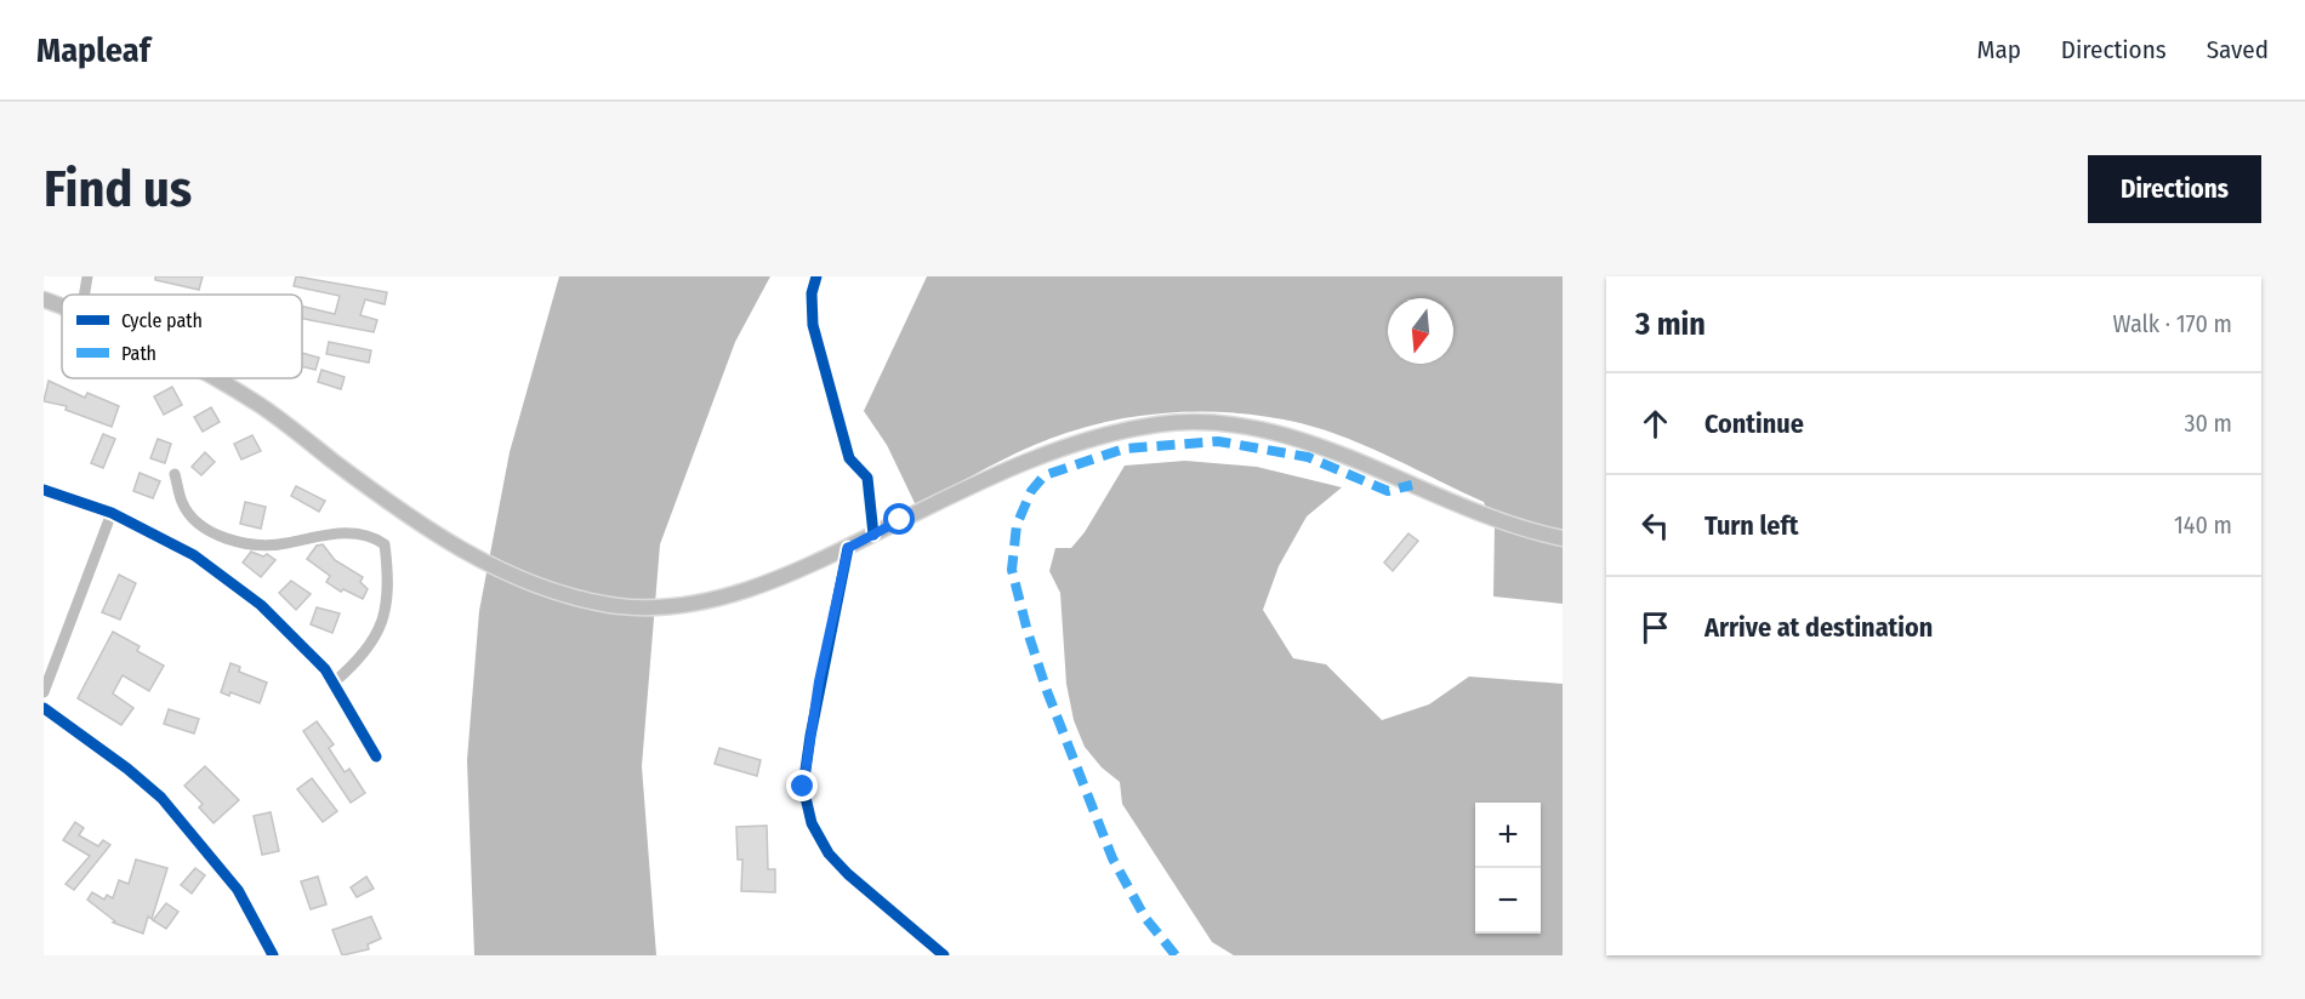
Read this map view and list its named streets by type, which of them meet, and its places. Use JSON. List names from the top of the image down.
{
  "legend": ["Cycle path", "Path"],
  "north": "bottom",
  "page": {
    "header": "Mapleaf",
    "nav": ["Map", "Directions", "Saved"],
    "buttons": "Directions",
    "title": "Find us",
    "heading": ["3 min", "Walk · 170 m"],
    "list": [
      ["Continue", "30 m"],
      ["Turn left", "140 m"],
      "Arrive at destination"
    ],
    "map_buttons": ["+", "−"]
  }
}
